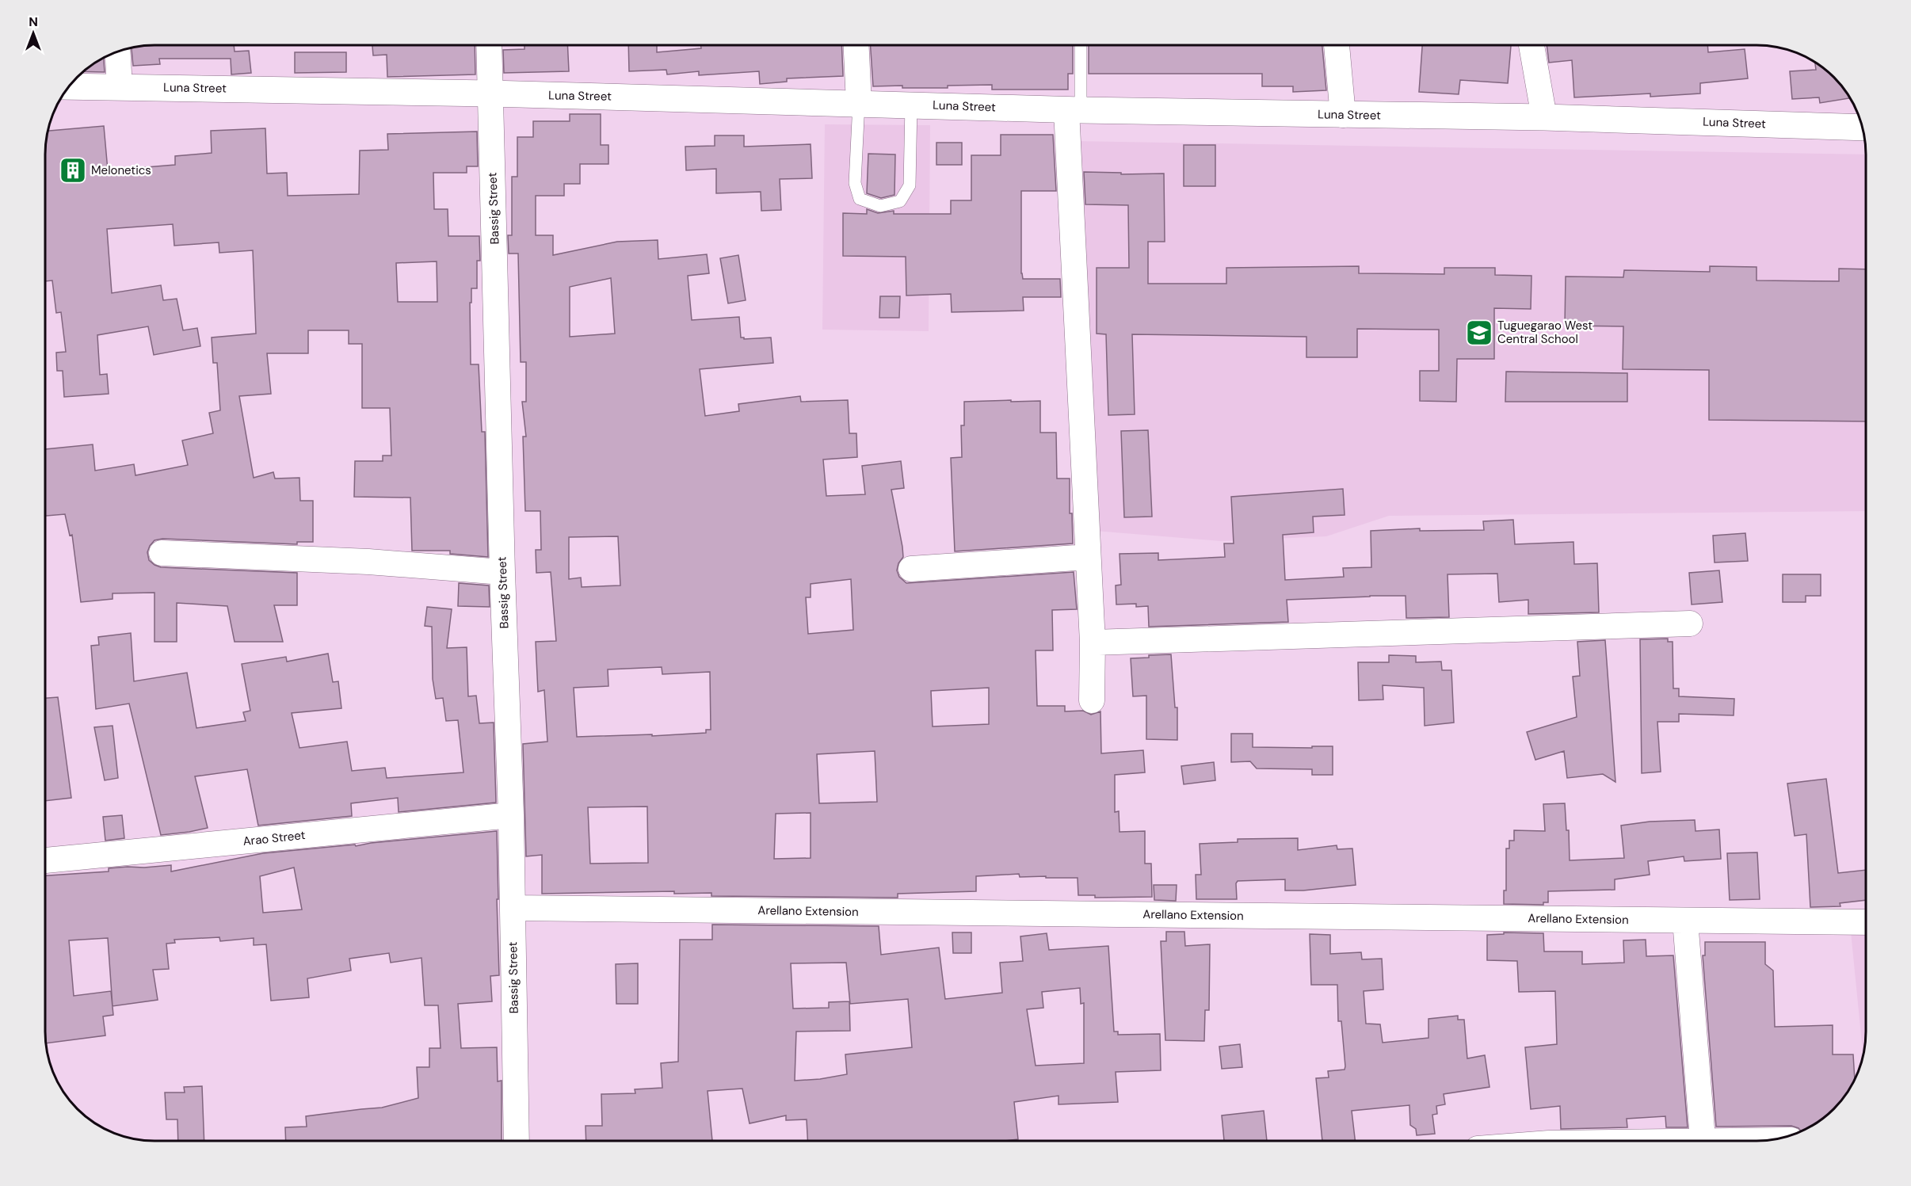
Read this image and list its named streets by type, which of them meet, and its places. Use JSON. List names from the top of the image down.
{
  "streets": {
    "main road": ["Luna Street"],
    "street": ["Bassig Street", "Arao Street", "Arellano Extension"]
  },
  "crossings": [
    ["Luna Street", "Bassig Street"],
    ["Bassig Street", "Arao Street"],
    ["Bassig Street", "Arellano Extension"]
  ],
  "places": {
    "building": ["Melonetics"],
    "school or university": ["Tuguegarao West Central School"]
  },
  "north": "top"
}
